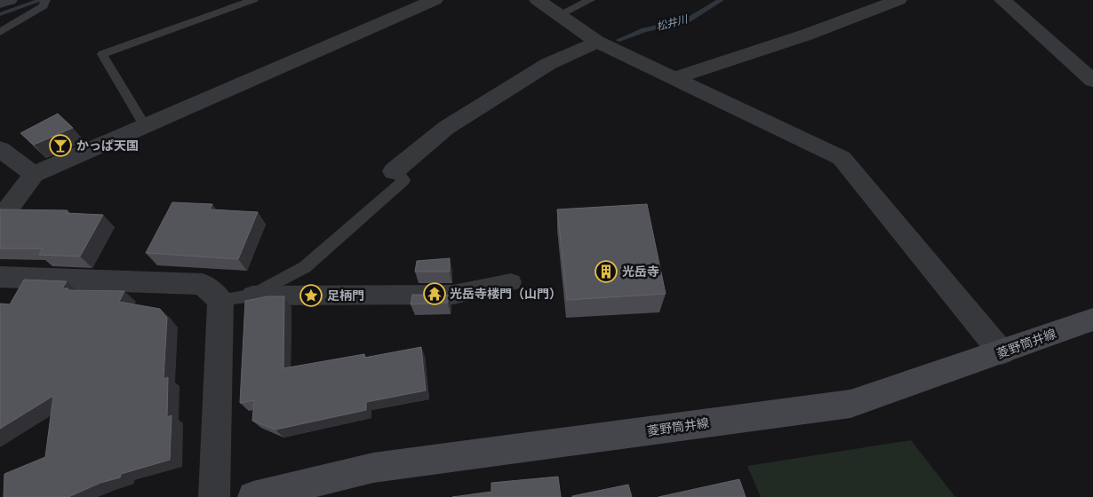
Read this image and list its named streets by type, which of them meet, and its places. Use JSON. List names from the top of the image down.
{
  "streets": {
    "main road": ["菱野筒井線"]
  },
  "water": ["松井川"],
  "places": {
    "bar": ["かっぱ天国"],
    "building": ["光岳寺"],
    "temple": ["光岳寺楼門（山門）"],
    "place": ["足柄門"]
  }
}
